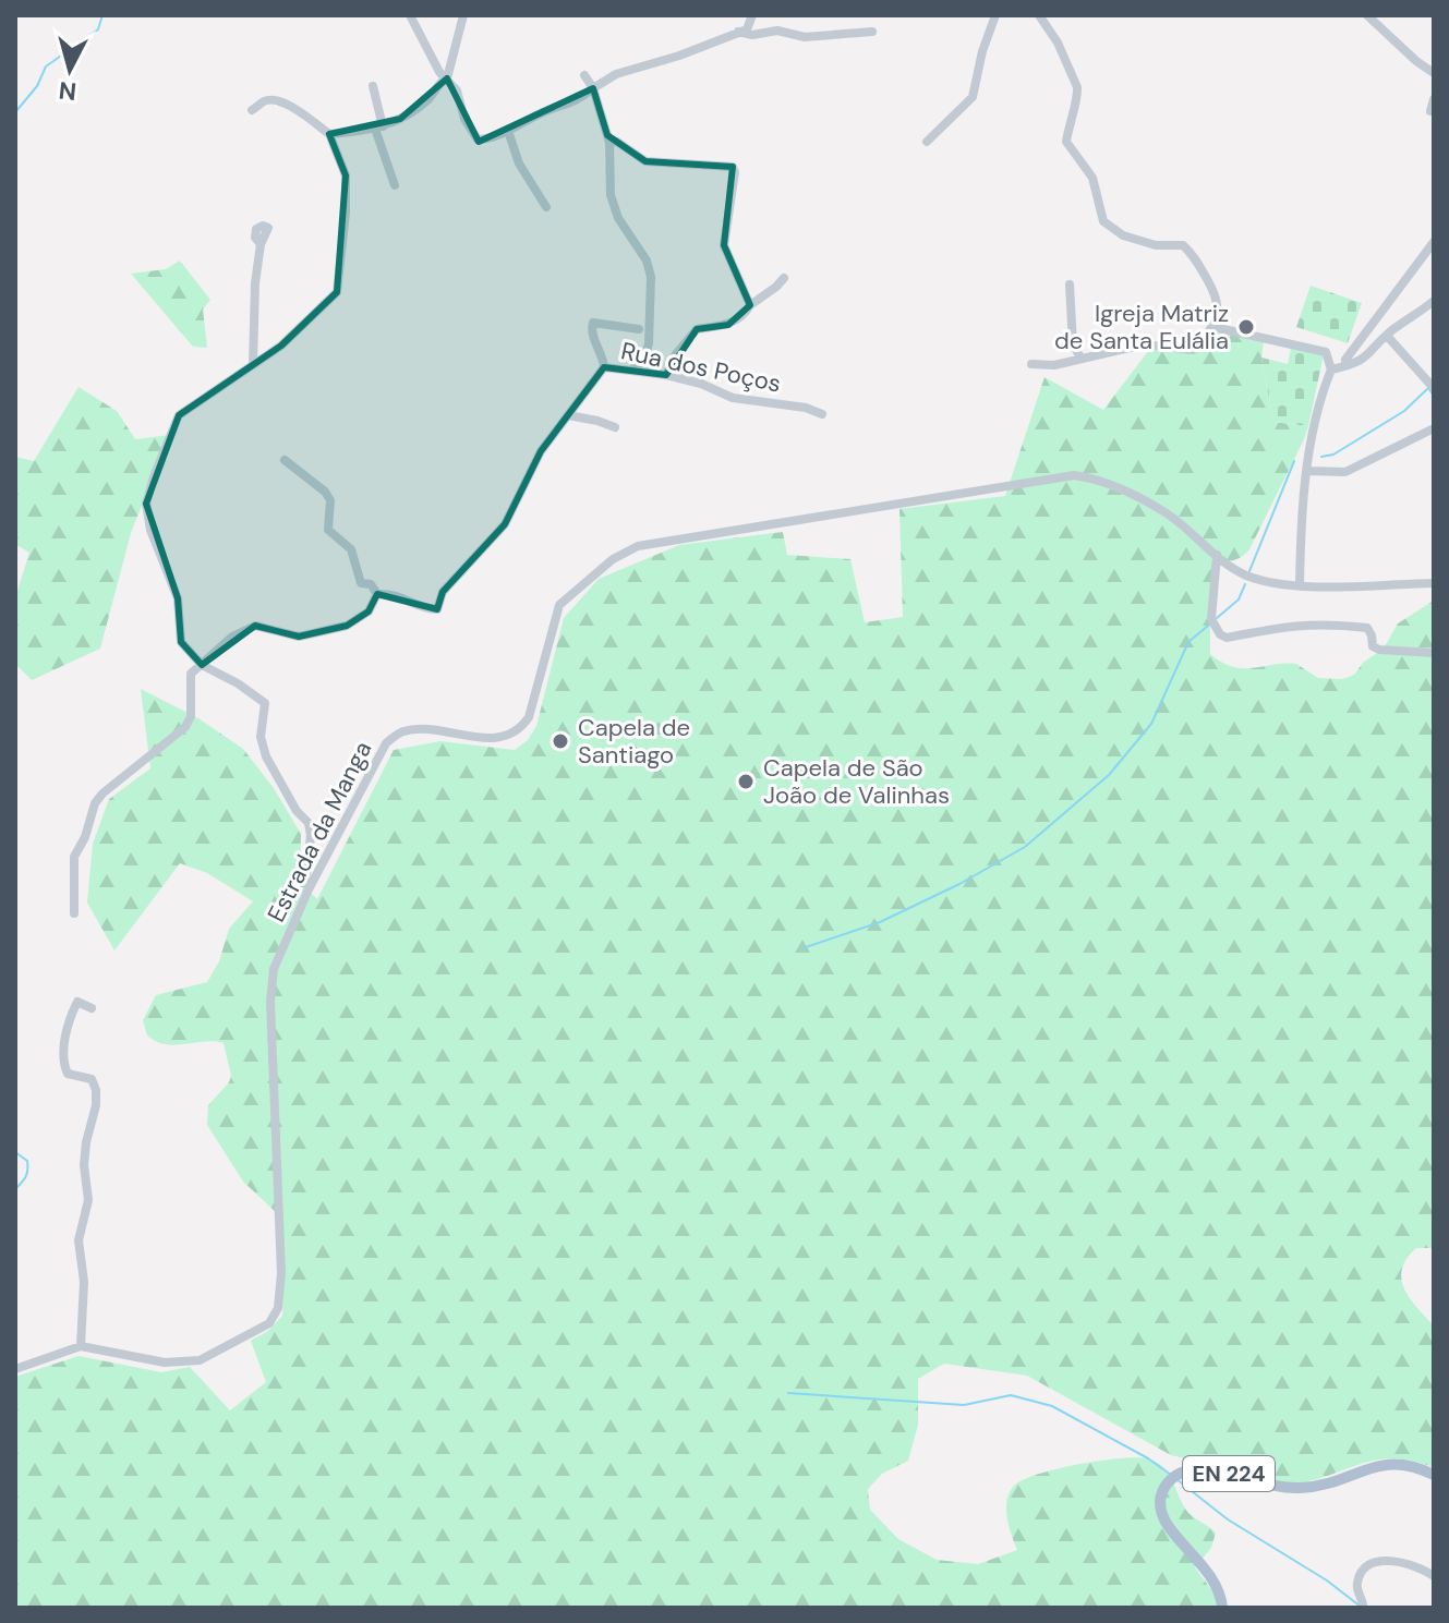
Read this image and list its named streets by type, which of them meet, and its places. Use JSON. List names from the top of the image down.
{
  "streets": {
    "main road": ["EN 224"],
    "street": ["Rua dos Poços", "Estrada da Manga"]
  },
  "places": ["Igreja Matriz de Santa Eulália", "Capela de Santiago", "Capela de São João de Valinhas"],
  "north": "bottom"
}
